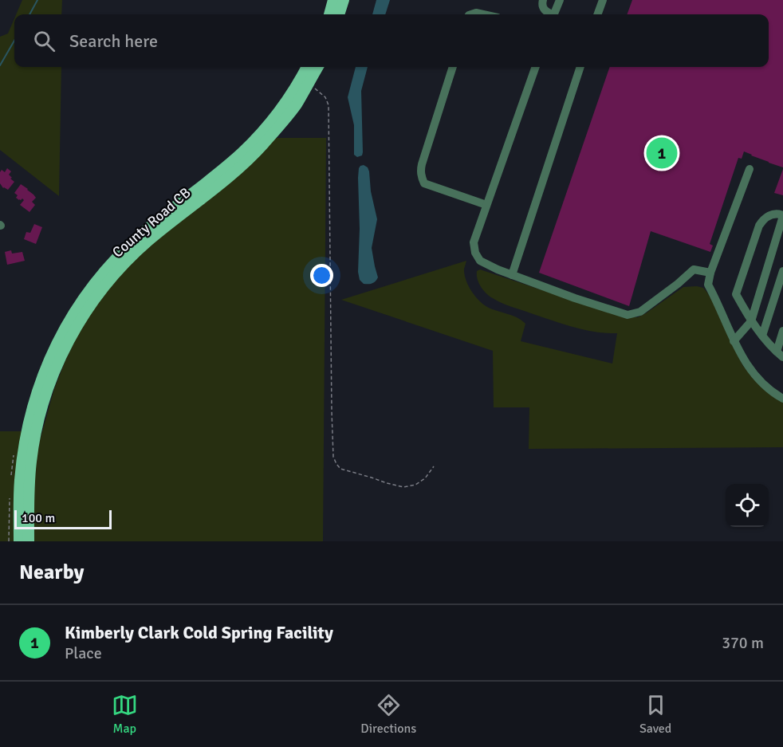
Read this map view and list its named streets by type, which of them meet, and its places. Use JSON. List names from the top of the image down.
{
  "streets": {
    "main road": ["County Road CB"]
  },
  "scale_bar": "100 m",
  "page": {
    "search": "Search here",
    "pins": "1",
    "scale": "100 m",
    "heading": "Nearby",
    "list": [
      {
        "mark": "1",
        "name": "Kimberly Clark Cold Spring Facility",
        "note": "Place",
        "value": "370 m"
      }
    ],
    "nav": ["Map", "Directions", "Saved"]
  }
}
